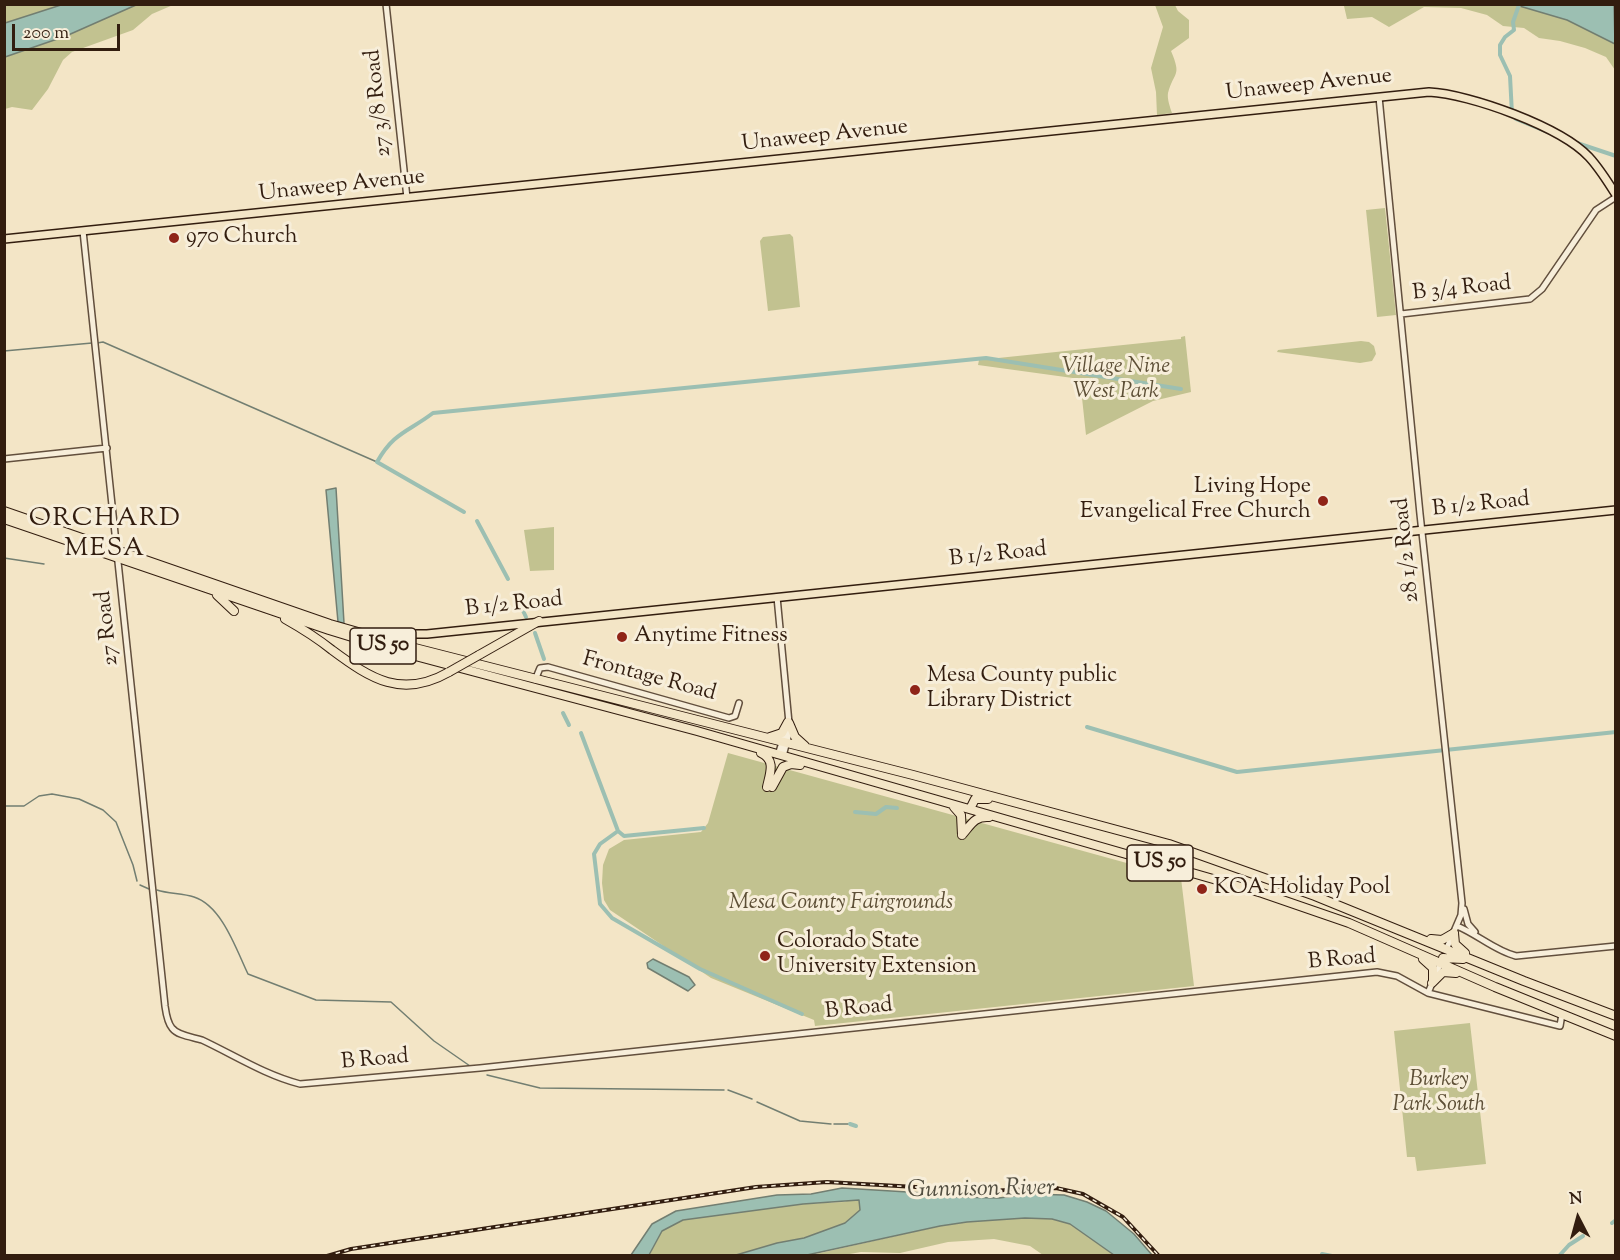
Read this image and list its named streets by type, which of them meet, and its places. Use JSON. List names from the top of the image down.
{
  "streets": {
    "highway": ["US 50"],
    "main road": ["Unaweep Avenue", "B 1/2 Road"],
    "street": [
      "27 3/8 Road",
      "B 3/4 Road",
      "28 1/2 Road",
      "27 Road",
      "Frontage Road",
      "B Road"
    ]
  },
  "crossings": [
    ["Unaweep Avenue", "27 3/8 Road"],
    ["Unaweep Avenue", "B 3/4 Road"],
    ["Unaweep Avenue", "28 1/2 Road"],
    ["Unaweep Avenue", "27 Road"],
    ["B 3/4 Road", "28 1/2 Road"],
    ["B 1/2 Road", "28 1/2 Road"],
    ["28 1/2 Road", "US 50"],
    ["28 1/2 Road", "B Road"],
    ["27 Road", "US 50"],
    ["27 Road", "B Road"],
    ["US 50", "Frontage Road"],
    ["US 50", "B Road"]
  ],
  "districts": ["ORCHARD MESA"],
  "water": ["Gunnison River"],
  "parks": ["Village Nine West Park", "Mesa County Fairgrounds", "Burkey Park South"],
  "places": [
    "970 Church",
    "Living Hope Evangelical Free Church",
    "Anytime Fitness",
    "Mesa County public Library District",
    "KOA Holiday Pool",
    "Colorado State University Extension"
  ],
  "scale_bar": "200 m",
  "north": "top"
}
